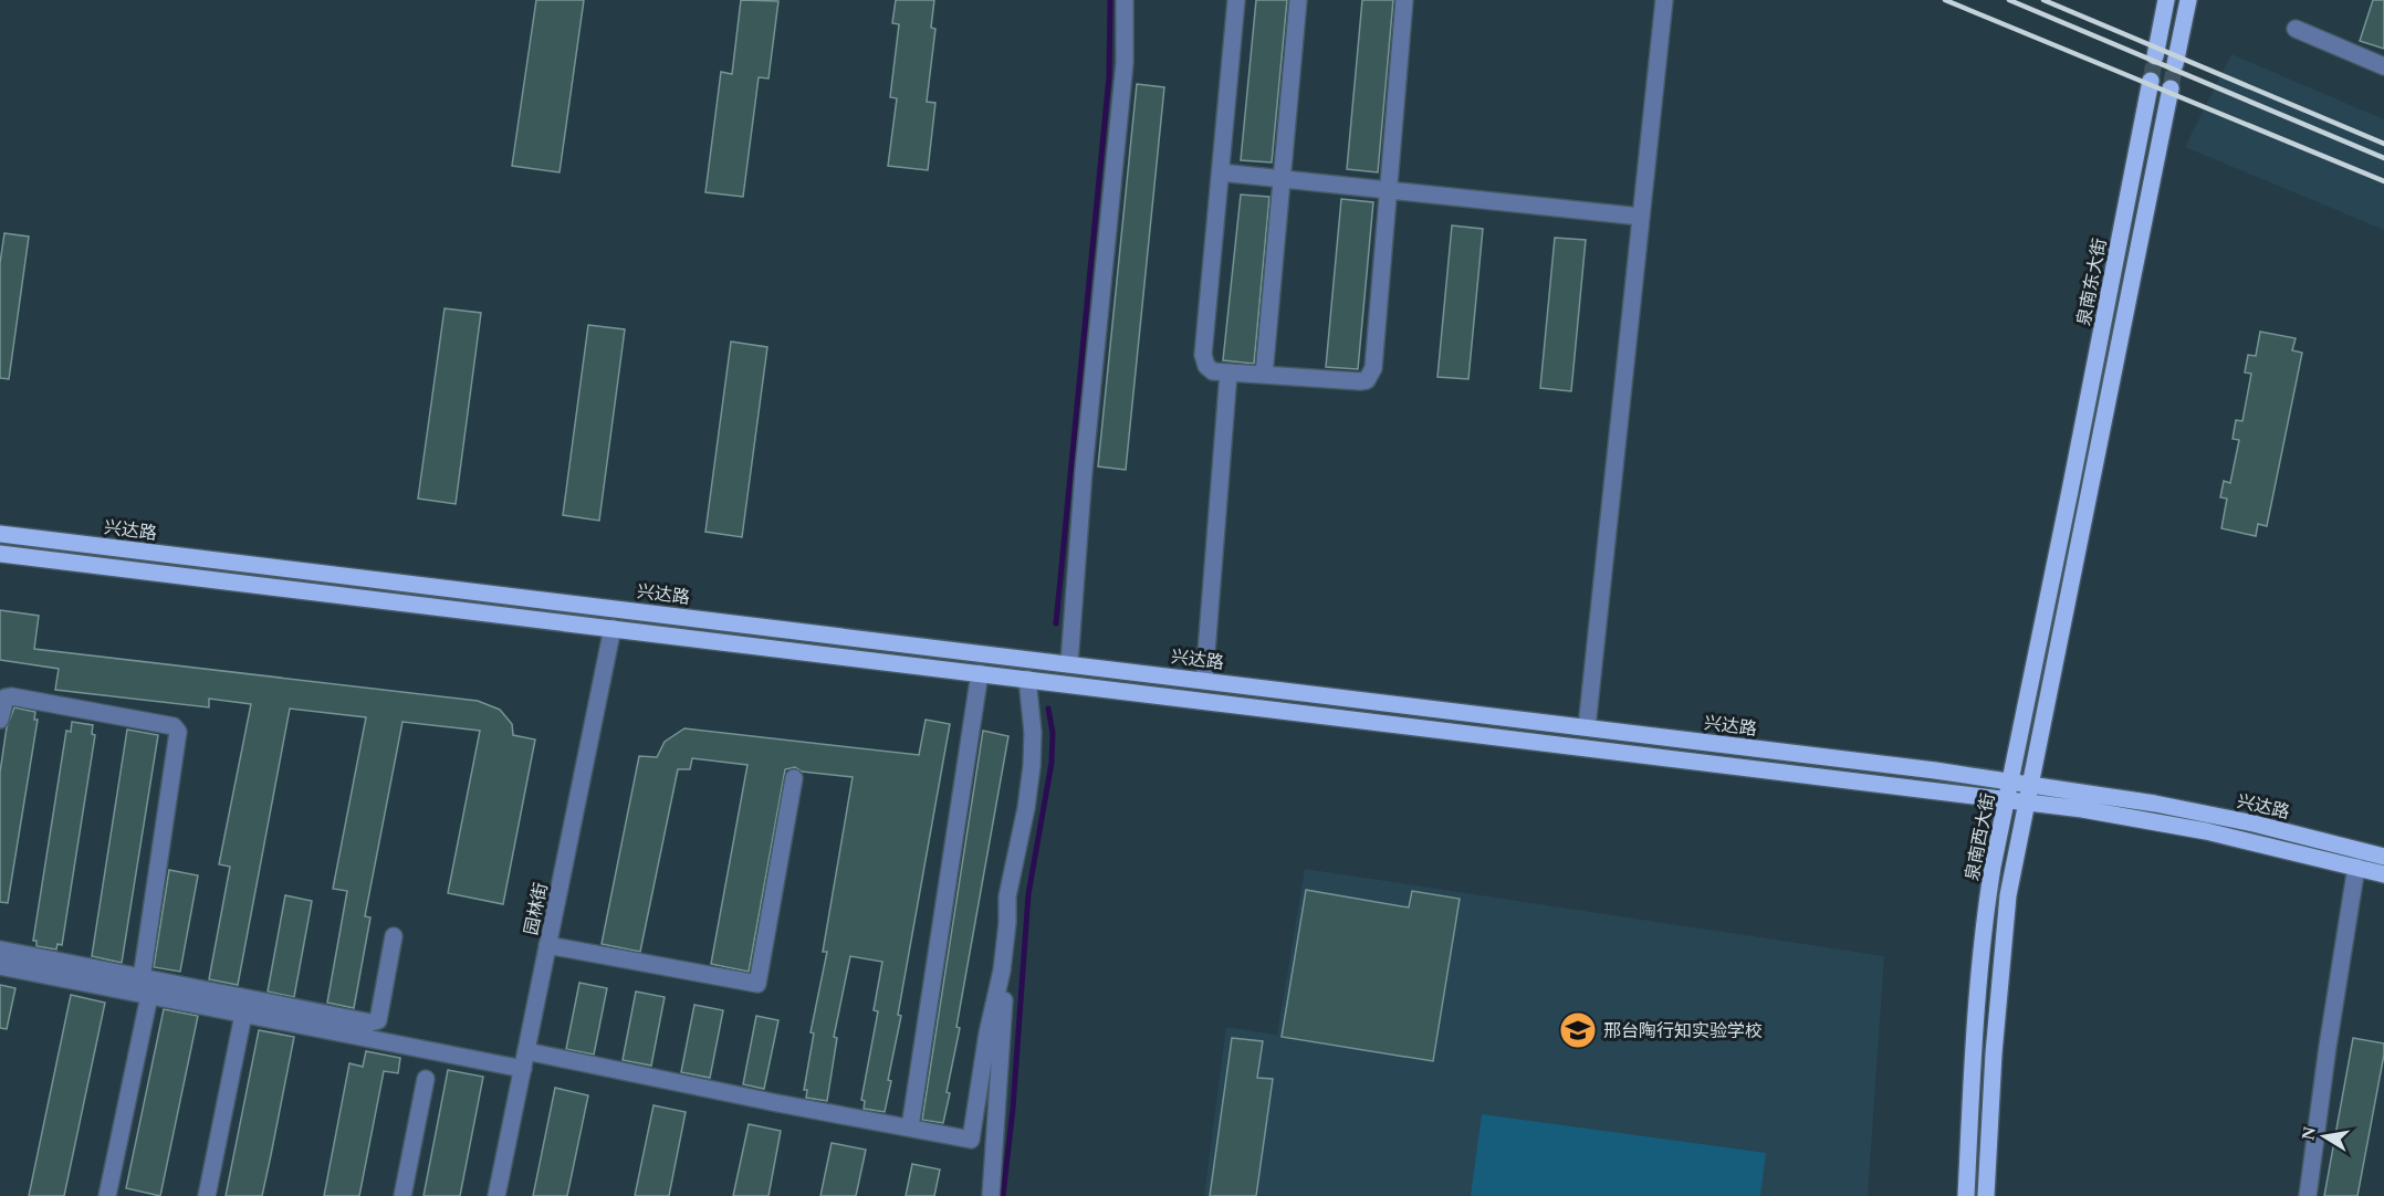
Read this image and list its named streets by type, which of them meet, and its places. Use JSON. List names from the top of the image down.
{
  "streets": {
    "main road": ["泉南东大街", "兴达路", "泉南西大街"],
    "street": ["园林街"]
  },
  "crossings": [
    ["泉南东大街", "泉南西大街"],
    ["兴达路", "泉南西大街"],
    ["兴达路", "园林街"]
  ],
  "places": {
    "school or university": ["邢台陶行知实验学校"]
  },
  "north": "left"
}
